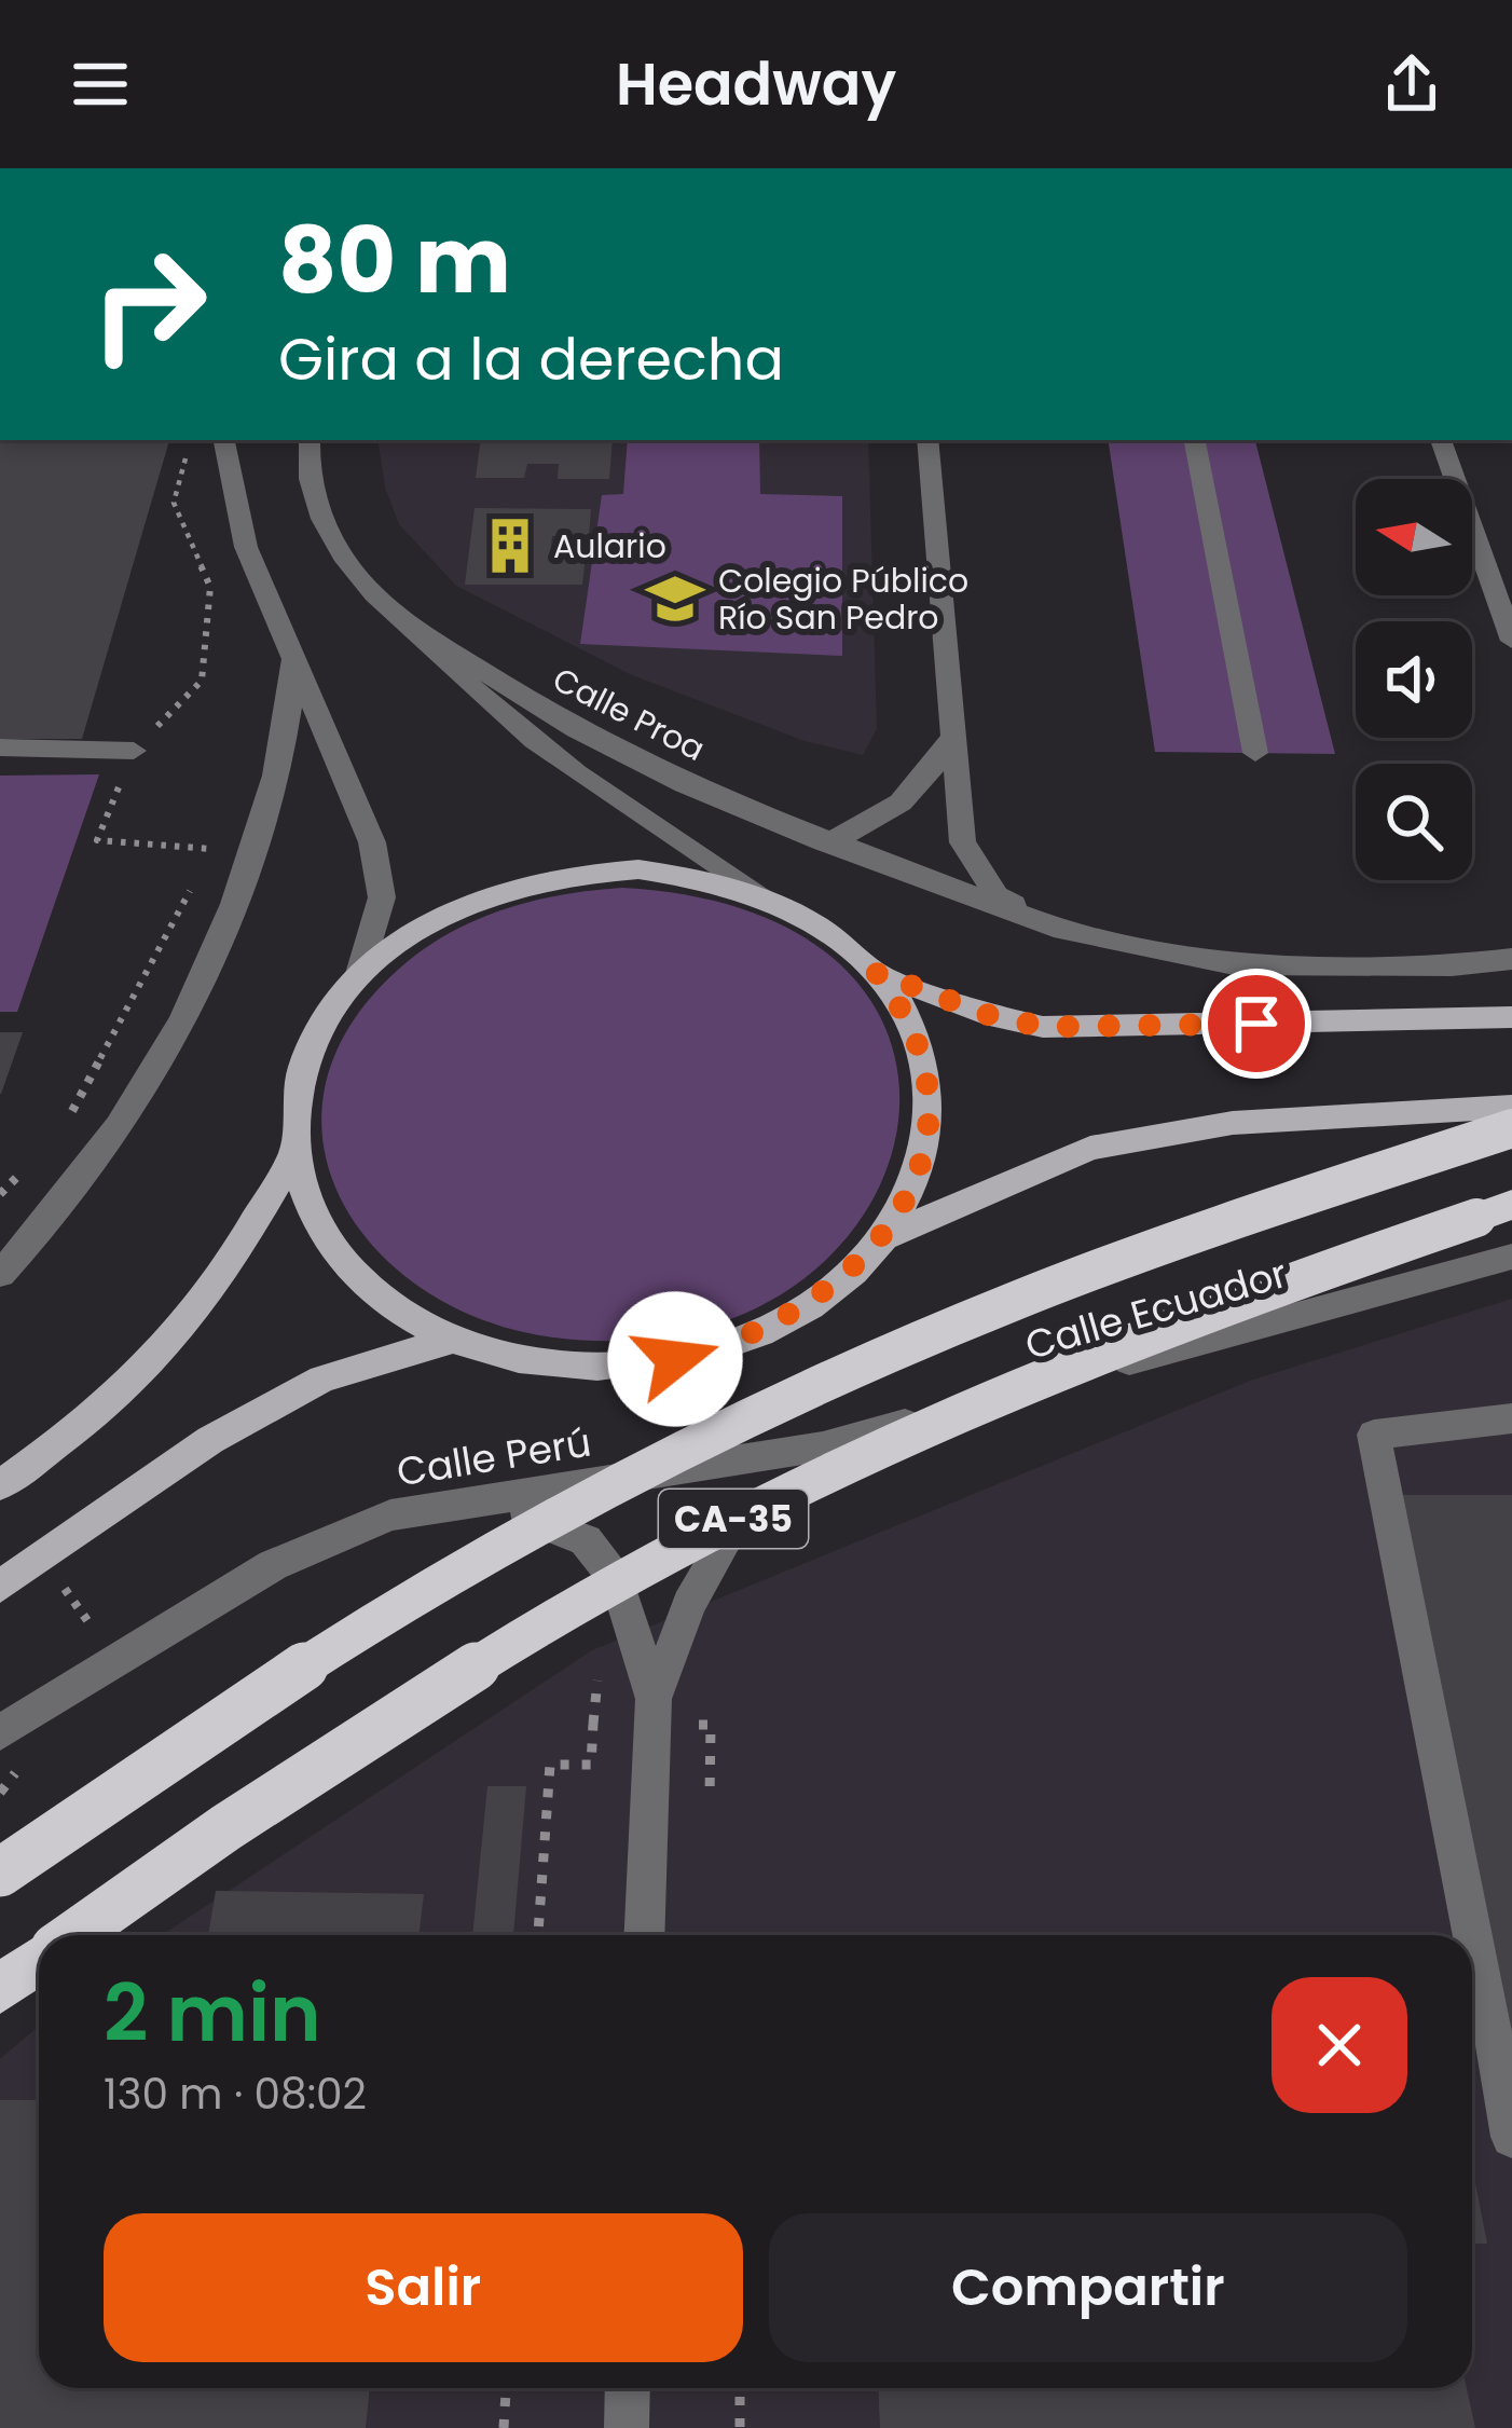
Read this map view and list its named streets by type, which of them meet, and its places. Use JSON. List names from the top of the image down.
{
  "streets": {
    "highway": ["CA-35"],
    "street": ["Calle Proa", "Calle Ecuador", "Calle Perú"]
  },
  "crossings": [
    ["Calle Ecuador", "Calle Perú"]
  ],
  "places": {
    "building": ["Aulario"],
    "school or university": ["Colegio Público Río San Pedro"]
  },
  "north": "left",
  "page": {
    "header": "Headway",
    "turn": ["80 m", "Gira a la derecha"],
    "heading": ["2 min", "130 m · 08:02"],
    "buttons": ["Salir", "Compartir"]
  }
}
